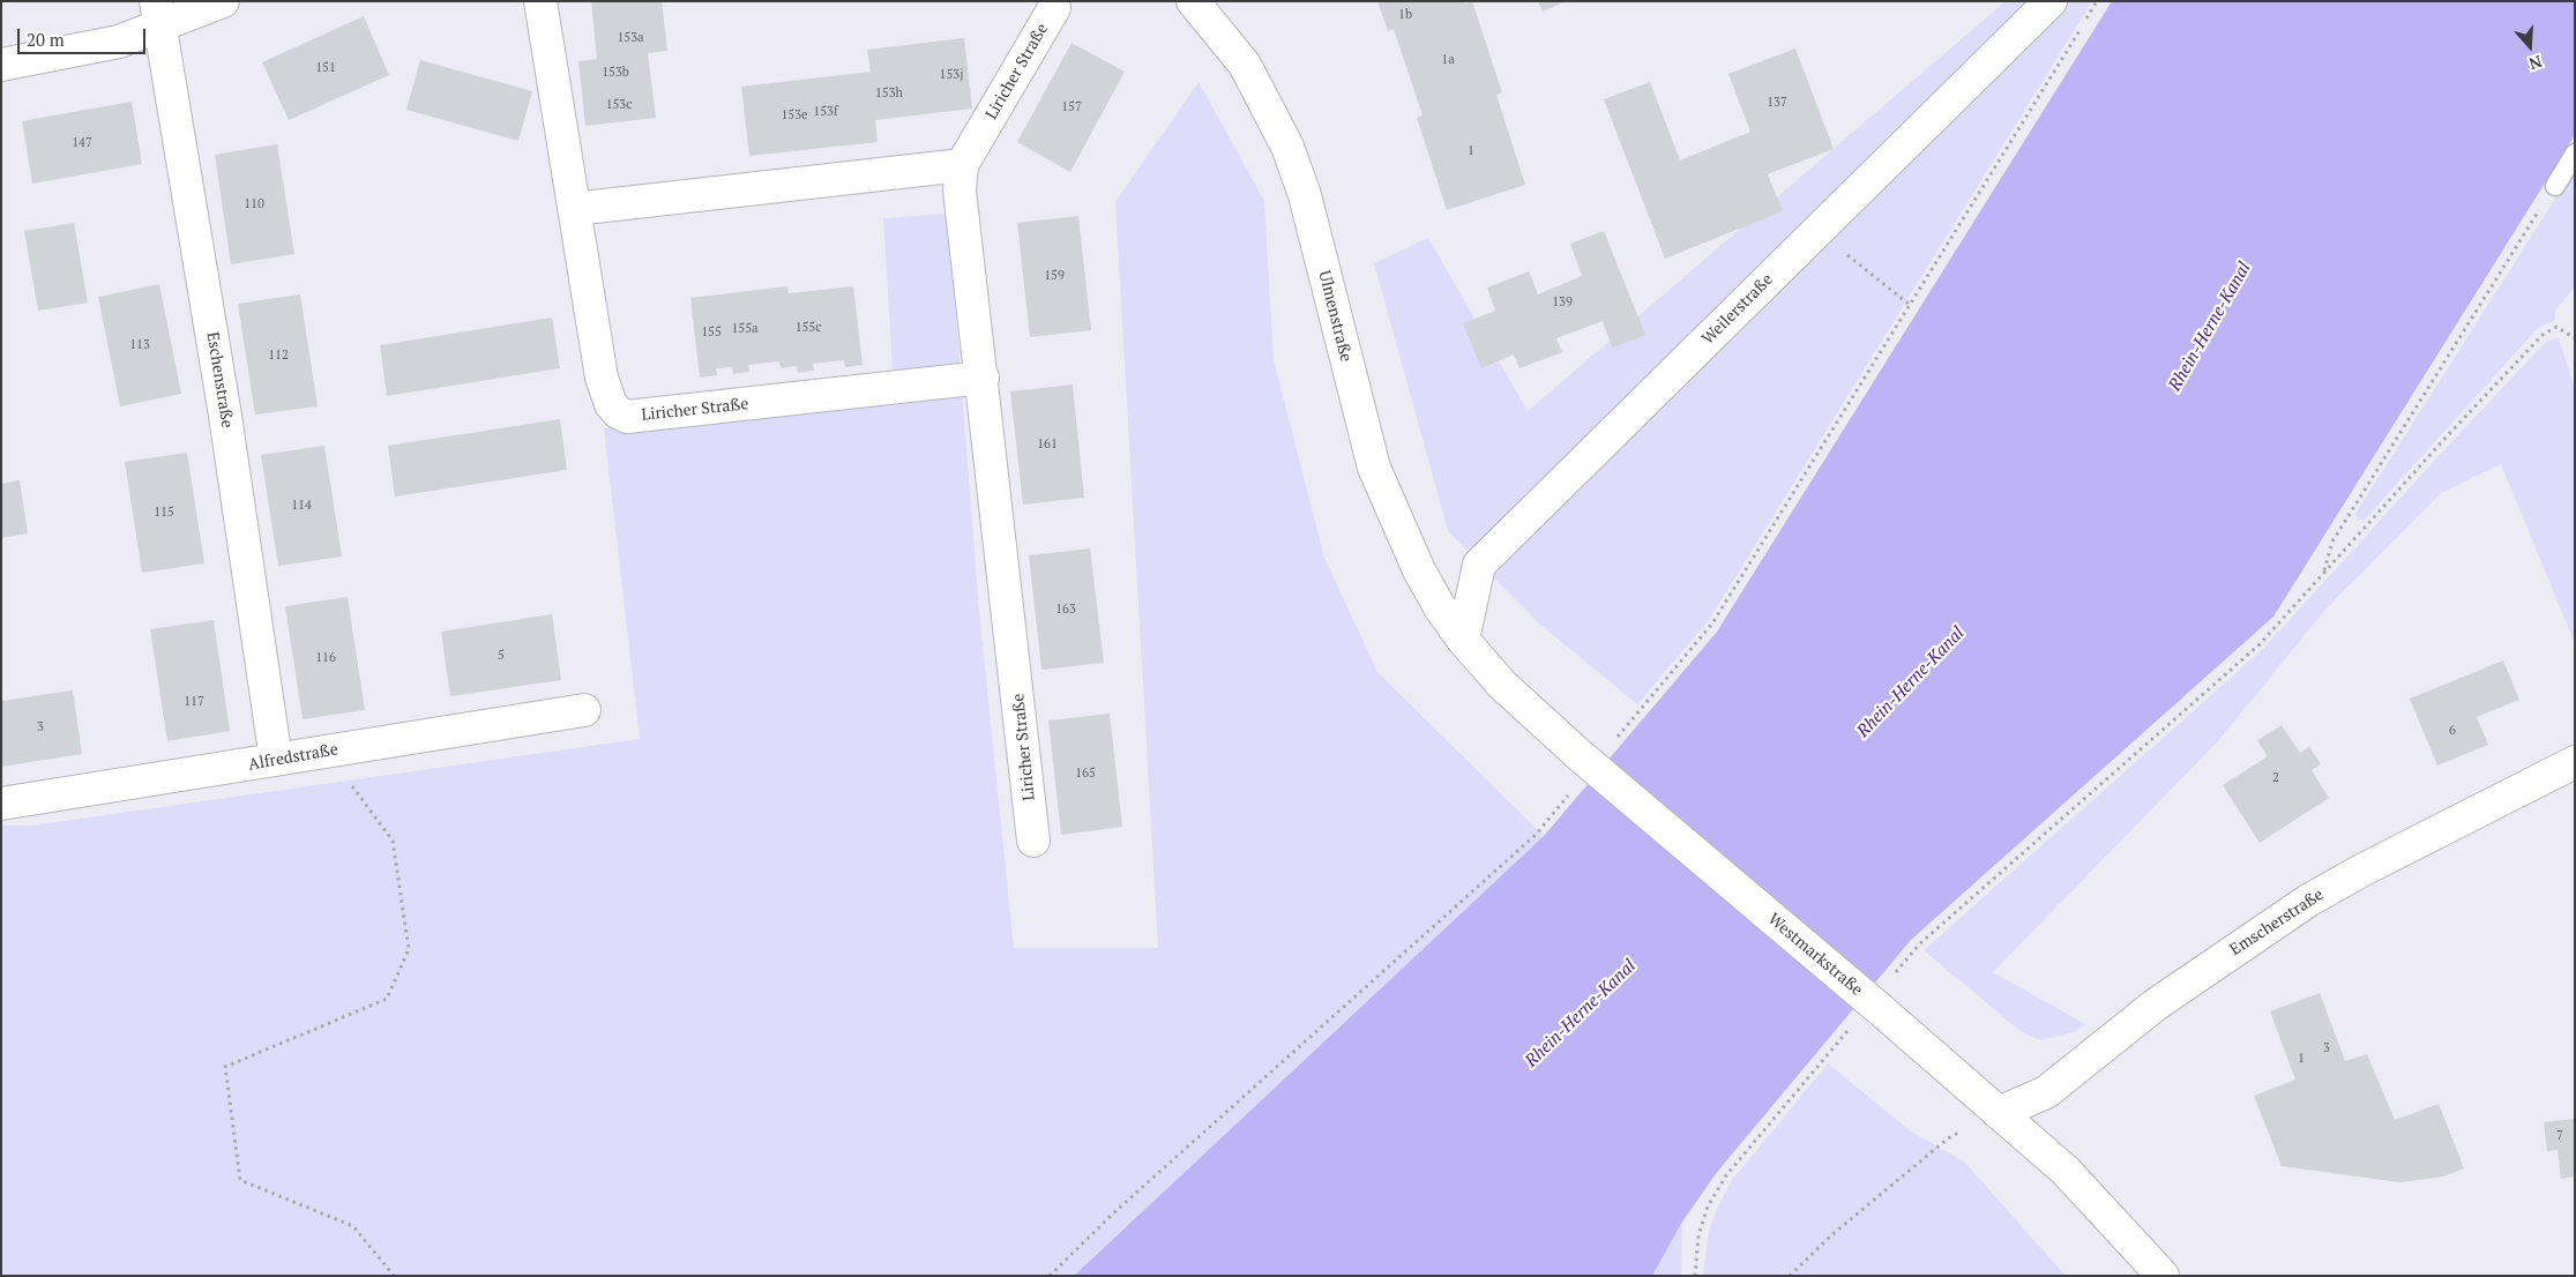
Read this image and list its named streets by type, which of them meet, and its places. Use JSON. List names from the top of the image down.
{
  "streets": {
    "street": [
      "Liricher Straße",
      "Weilerstraße",
      "Ulmenstraße",
      "Eschenstraße",
      "Alfredstraße",
      "Emscherstraße",
      "Westmarkstraße"
    ]
  },
  "crossings": [
    ["Weilerstraße", "Ulmenstraße"],
    ["Weilerstraße", "Westmarkstraße"],
    ["Ulmenstraße", "Westmarkstraße"],
    ["Eschenstraße", "Alfredstraße"],
    ["Emscherstraße", "Westmarkstraße"]
  ],
  "water": ["Rhein-Herne-Kanal"],
  "house_numbers": [
    "1b",
    "153a",
    "1a",
    "151",
    "153b",
    "153j",
    "153h",
    "137",
    "153c",
    "157",
    "153f",
    "153e",
    "147",
    "1",
    "110",
    "159",
    "139",
    "155c",
    "155a",
    "155",
    "113",
    "112",
    "161",
    "114",
    "115",
    "163",
    "5",
    "116",
    "117",
    "3",
    "6",
    "165",
    "2",
    "3",
    "1",
    "7"
  ],
  "scale_bar": "20 m",
  "north": "bottom"
}
